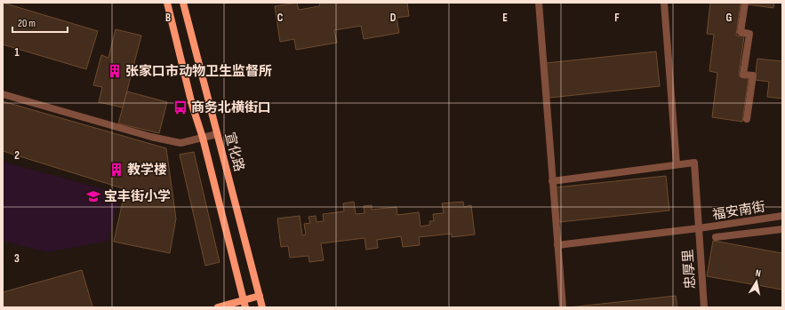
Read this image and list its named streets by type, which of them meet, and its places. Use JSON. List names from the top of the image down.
{
  "streets": {
    "main road": ["宣化路"],
    "street": ["福安南街", "忠厚里"]
  },
  "crossings": [
    ["福安南街", "忠厚里"]
  ],
  "places": {
    "building": ["张家口市动物卫生监督所", "教学楼"],
    "bus stop": ["商务北横街口"],
    "school or university": ["宝丰街小学"]
  },
  "scale_bar": "20 m",
  "north": "top",
  "grid": {
    "columns": [
      "B",
      "C",
      "D",
      "E",
      "F",
      "G"
    ],
    "rows": ["1", "2", "3"]
  }
}
